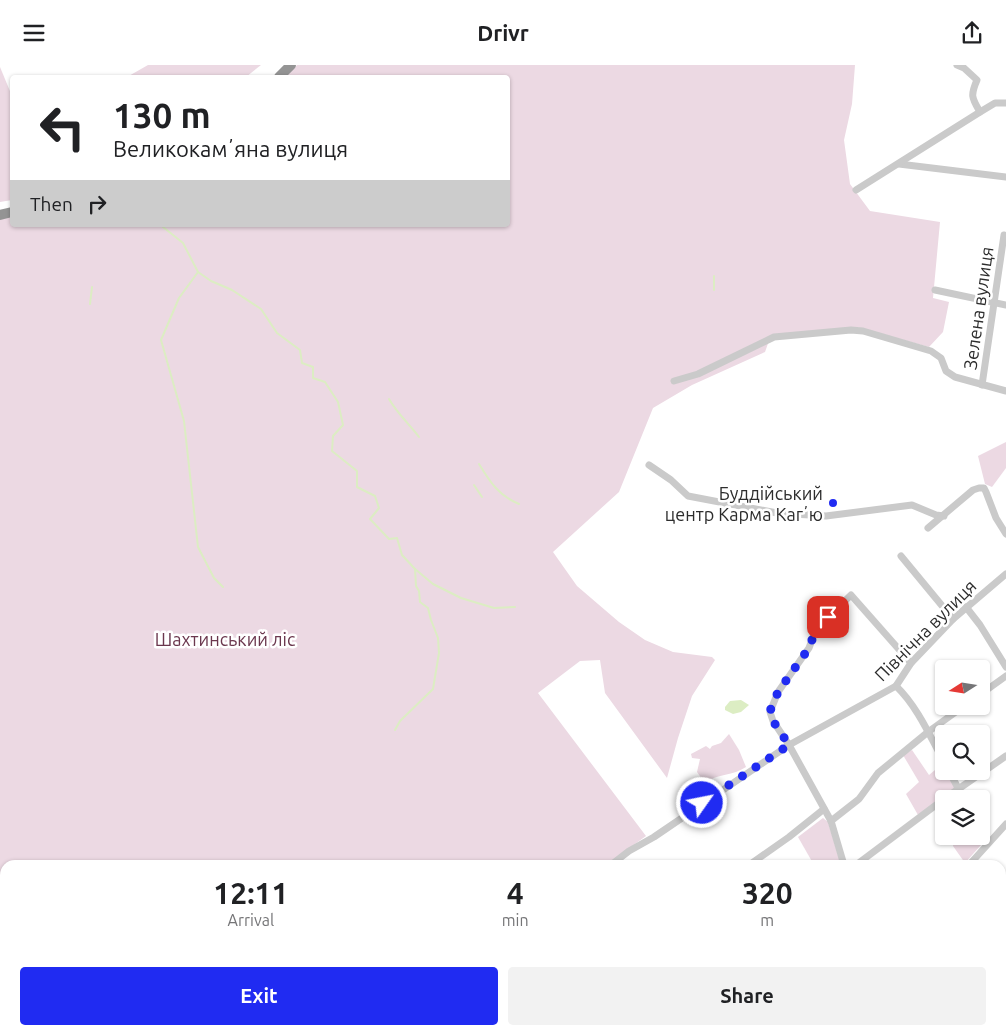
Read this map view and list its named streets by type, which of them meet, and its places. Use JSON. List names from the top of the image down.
{
  "streets": {
    "street": ["Зелена вулиця", "Північна вулиця"]
  },
  "parks": ["Шахтинський ліс"],
  "places": ["Буддійський центр Карма Кагʼю"],
  "north": "left",
  "page": {
    "header": "Drivr",
    "turn": ["130 m", "Великокамʼяна вулиця"],
    "then": "Then",
    "eta": [
      "12:11",
      "Arrival",
      "4",
      "min",
      "320",
      "m"
    ],
    "buttons": ["Exit", "Share"]
  }
}
